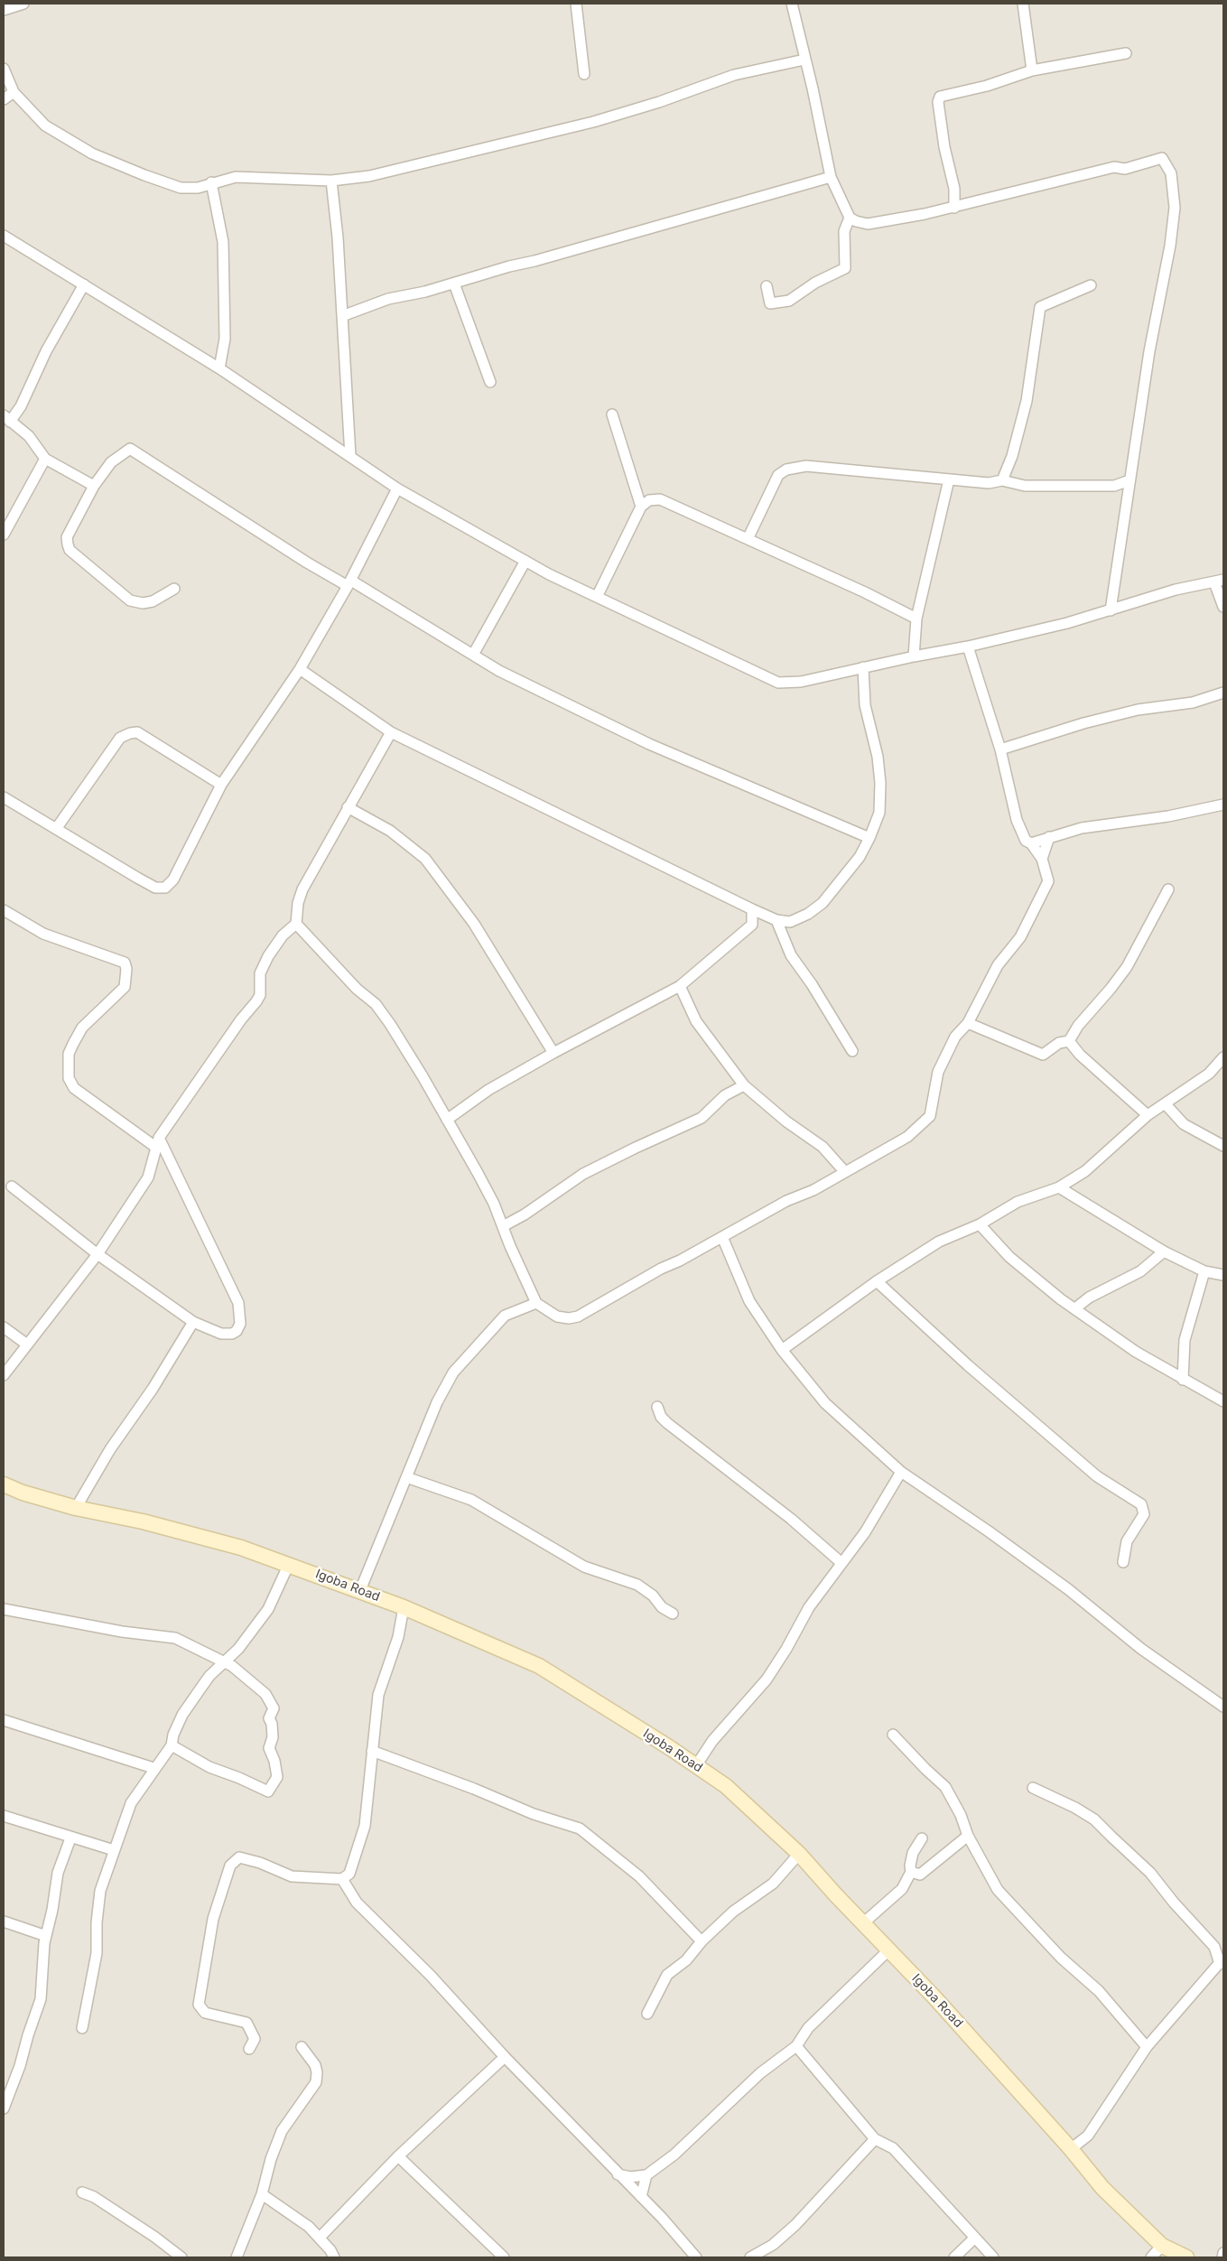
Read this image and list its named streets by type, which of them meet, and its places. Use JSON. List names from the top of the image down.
{
  "streets": {
    "street": ["Igoba Road"]
  }
}
